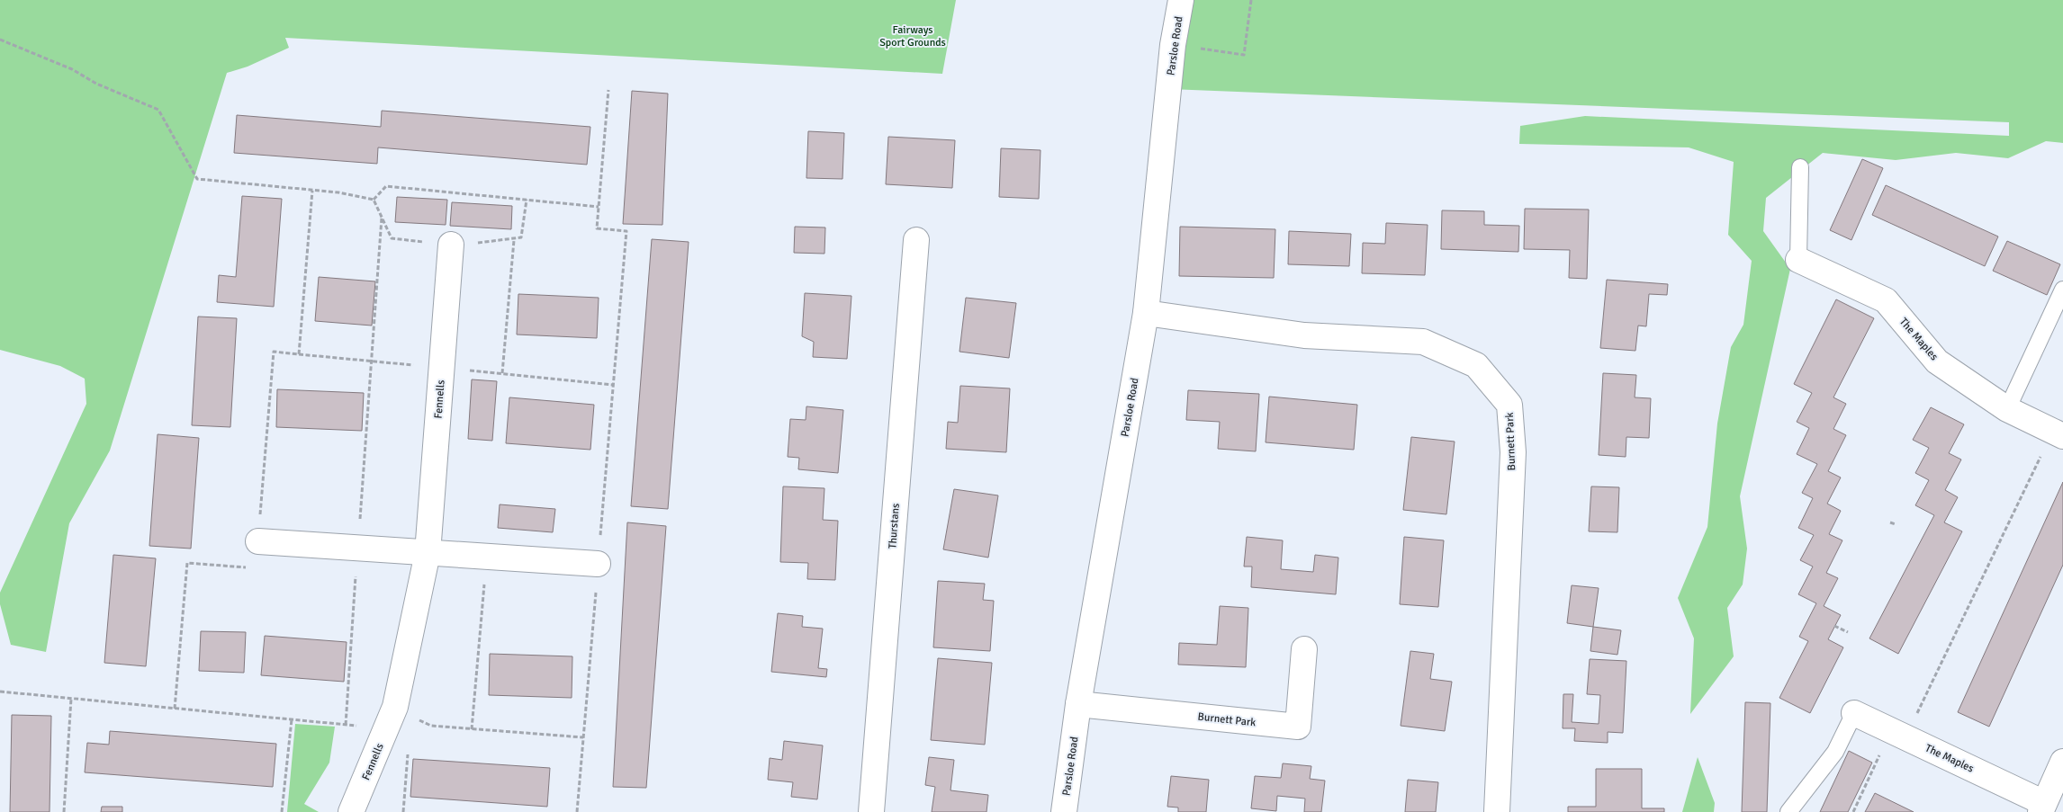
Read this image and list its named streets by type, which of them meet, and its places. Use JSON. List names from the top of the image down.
{
  "streets": {
    "street": [
      "Parsloe Road",
      "The Maples",
      "Fennells",
      "Burnett Park",
      "Thurstans"
    ]
  },
  "crossings": [
    ["Parsloe Road", "Burnett Park"]
  ],
  "parks": ["Fairways Sport Grounds"]
}
